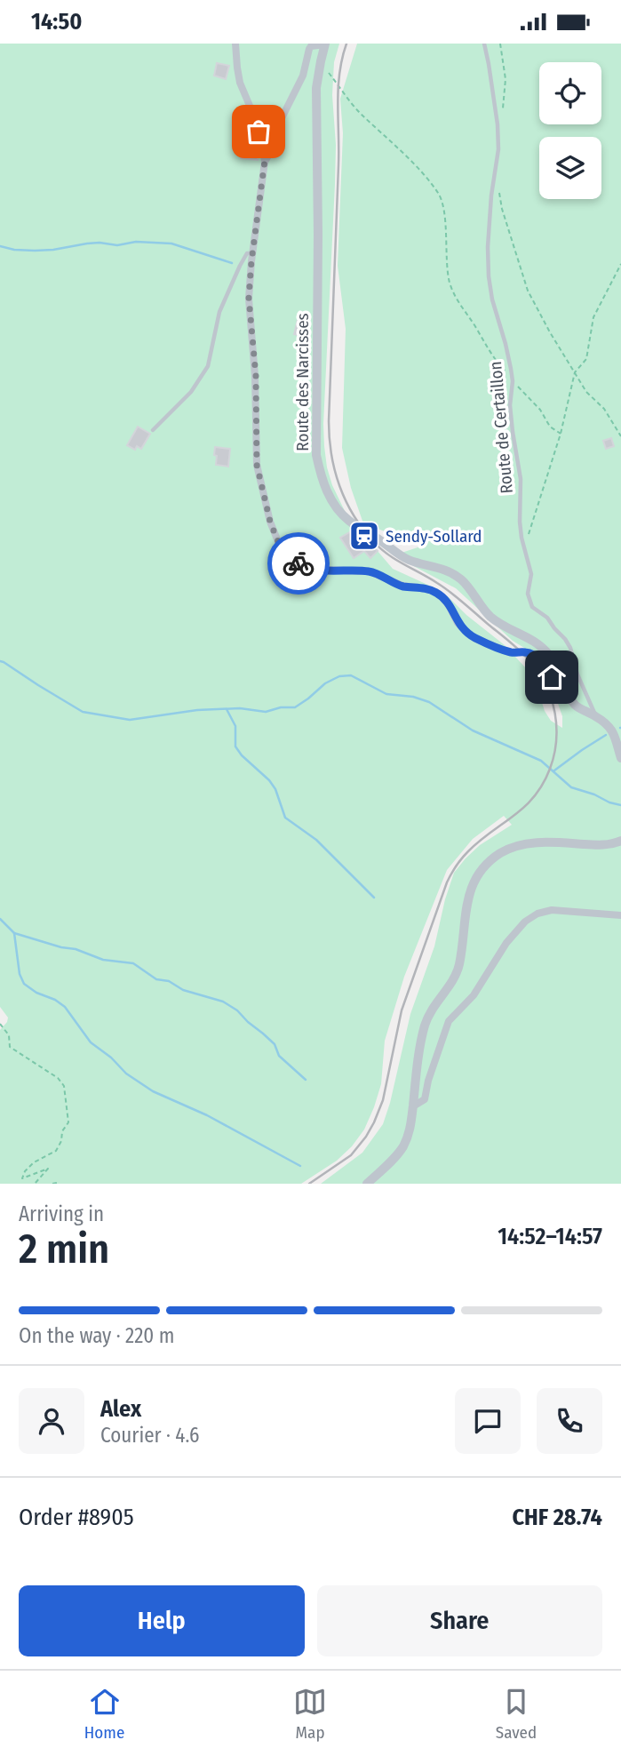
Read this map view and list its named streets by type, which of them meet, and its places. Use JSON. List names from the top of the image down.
{
  "streets": {
    "street": ["Route des Narcisses"],
    "lane": ["Route de Certaillon"]
  },
  "crossings": [
    ["Route des Narcisses", "Route de Certaillon"]
  ],
  "places": {
    "station": ["Sendy-Sollard"]
  },
  "page": {
    "status": "14:50",
    "heading": ["2 min", "Arriving in", "14:52–14:57"],
    "panel": [
      "Alex",
      "Courier · 4.6",
      "Order #8905",
      "CHF 28.74"
    ],
    "bar": "On the way · 220 m",
    "buttons": ["Help", "Share"],
    "tabs": ["Home", "Map", "Saved"]
  }
}
